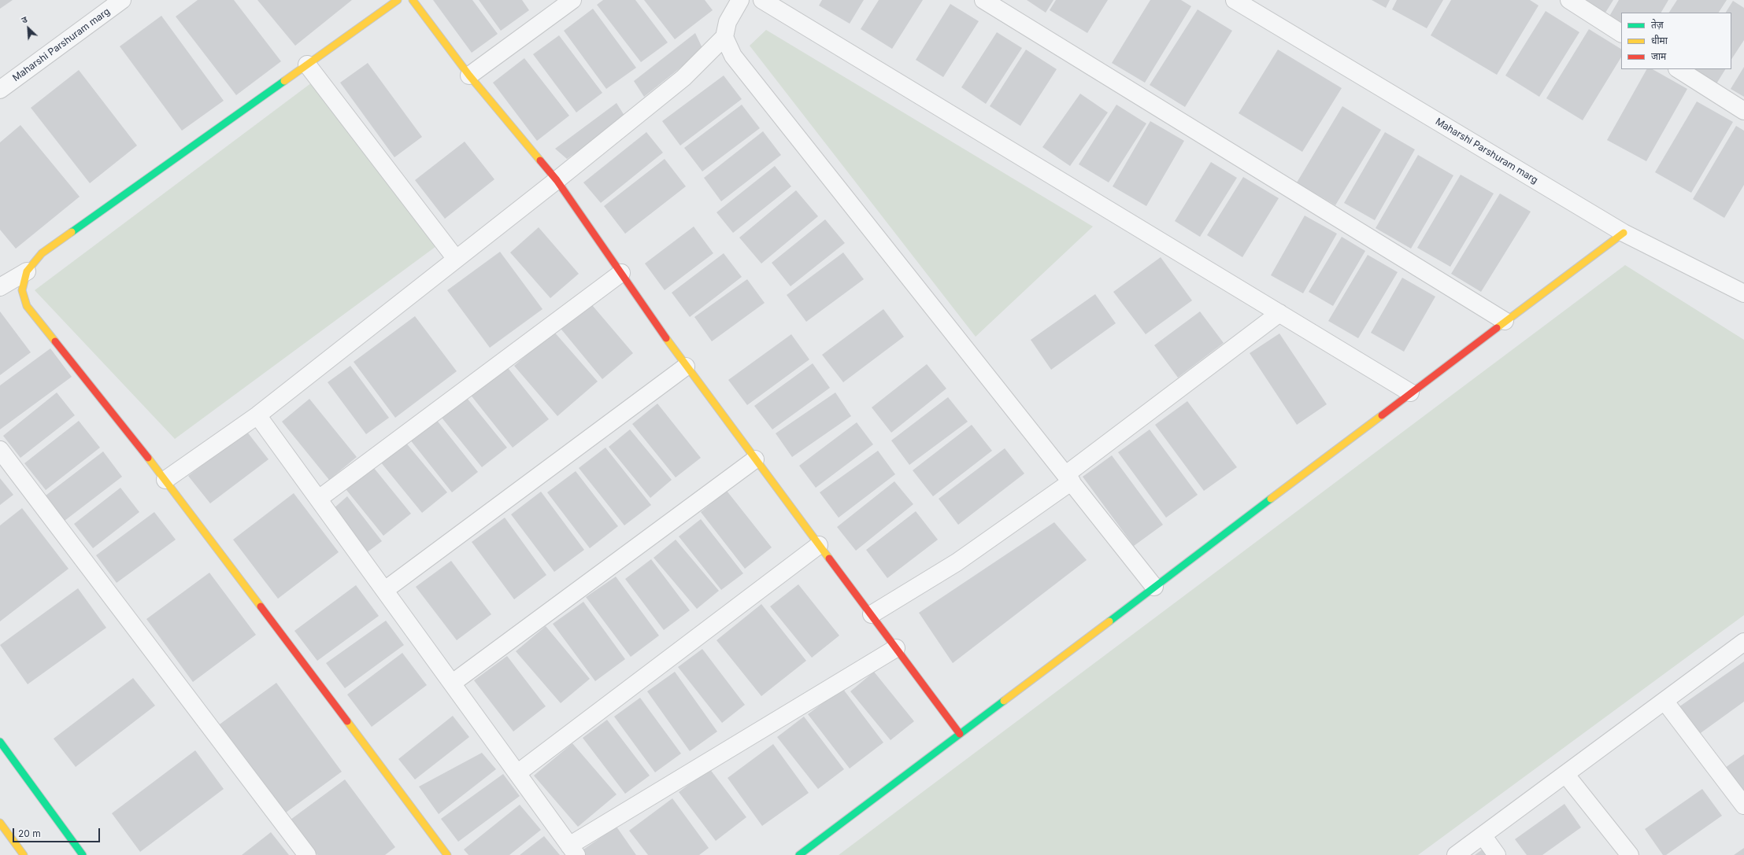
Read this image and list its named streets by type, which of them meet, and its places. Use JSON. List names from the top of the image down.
{
  "streets": {
    "street": ["Maharshi Parshuram marg"]
  },
  "legend": ["तेज़", "धीमा", "जाम"],
  "scale_bar": "20 m",
  "north": "top left"
}
